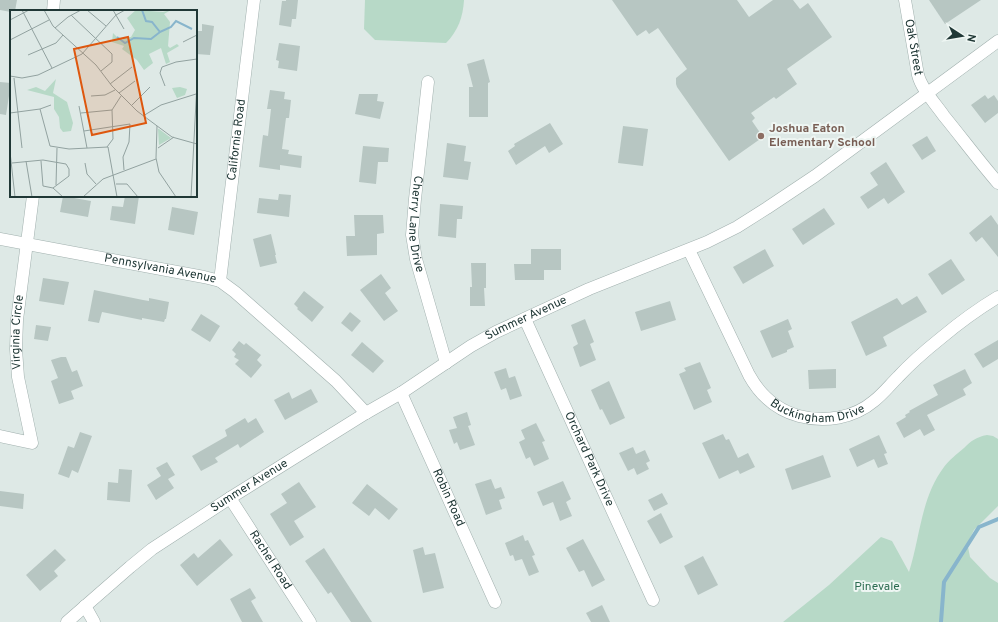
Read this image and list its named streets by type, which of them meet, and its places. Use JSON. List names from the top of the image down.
{
  "streets": {
    "street": [
      "Oak Street",
      "California Road",
      "Cherry Lane Drive",
      "Pennsylvania Avenue",
      "Summer Avenue",
      "Virginia Circle",
      "Buckingham Drive",
      "Orchard Park Drive",
      "Robin Road",
      "Rachel Road"
    ]
  },
  "crossings": [
    ["Oak Street", "Summer Avenue"],
    ["California Road", "Pennsylvania Avenue"],
    ["Cherry Lane Drive", "Summer Avenue"],
    ["Pennsylvania Avenue", "Summer Avenue"],
    ["Pennsylvania Avenue", "Virginia Circle"],
    ["Summer Avenue", "Buckingham Drive"],
    ["Summer Avenue", "Orchard Park Drive"],
    ["Summer Avenue", "Robin Road"],
    ["Summer Avenue", "Rachel Road"]
  ],
  "parks": ["Pinevale"],
  "places": ["Joshua Eaton Elementary School"],
  "north": "right"
}
